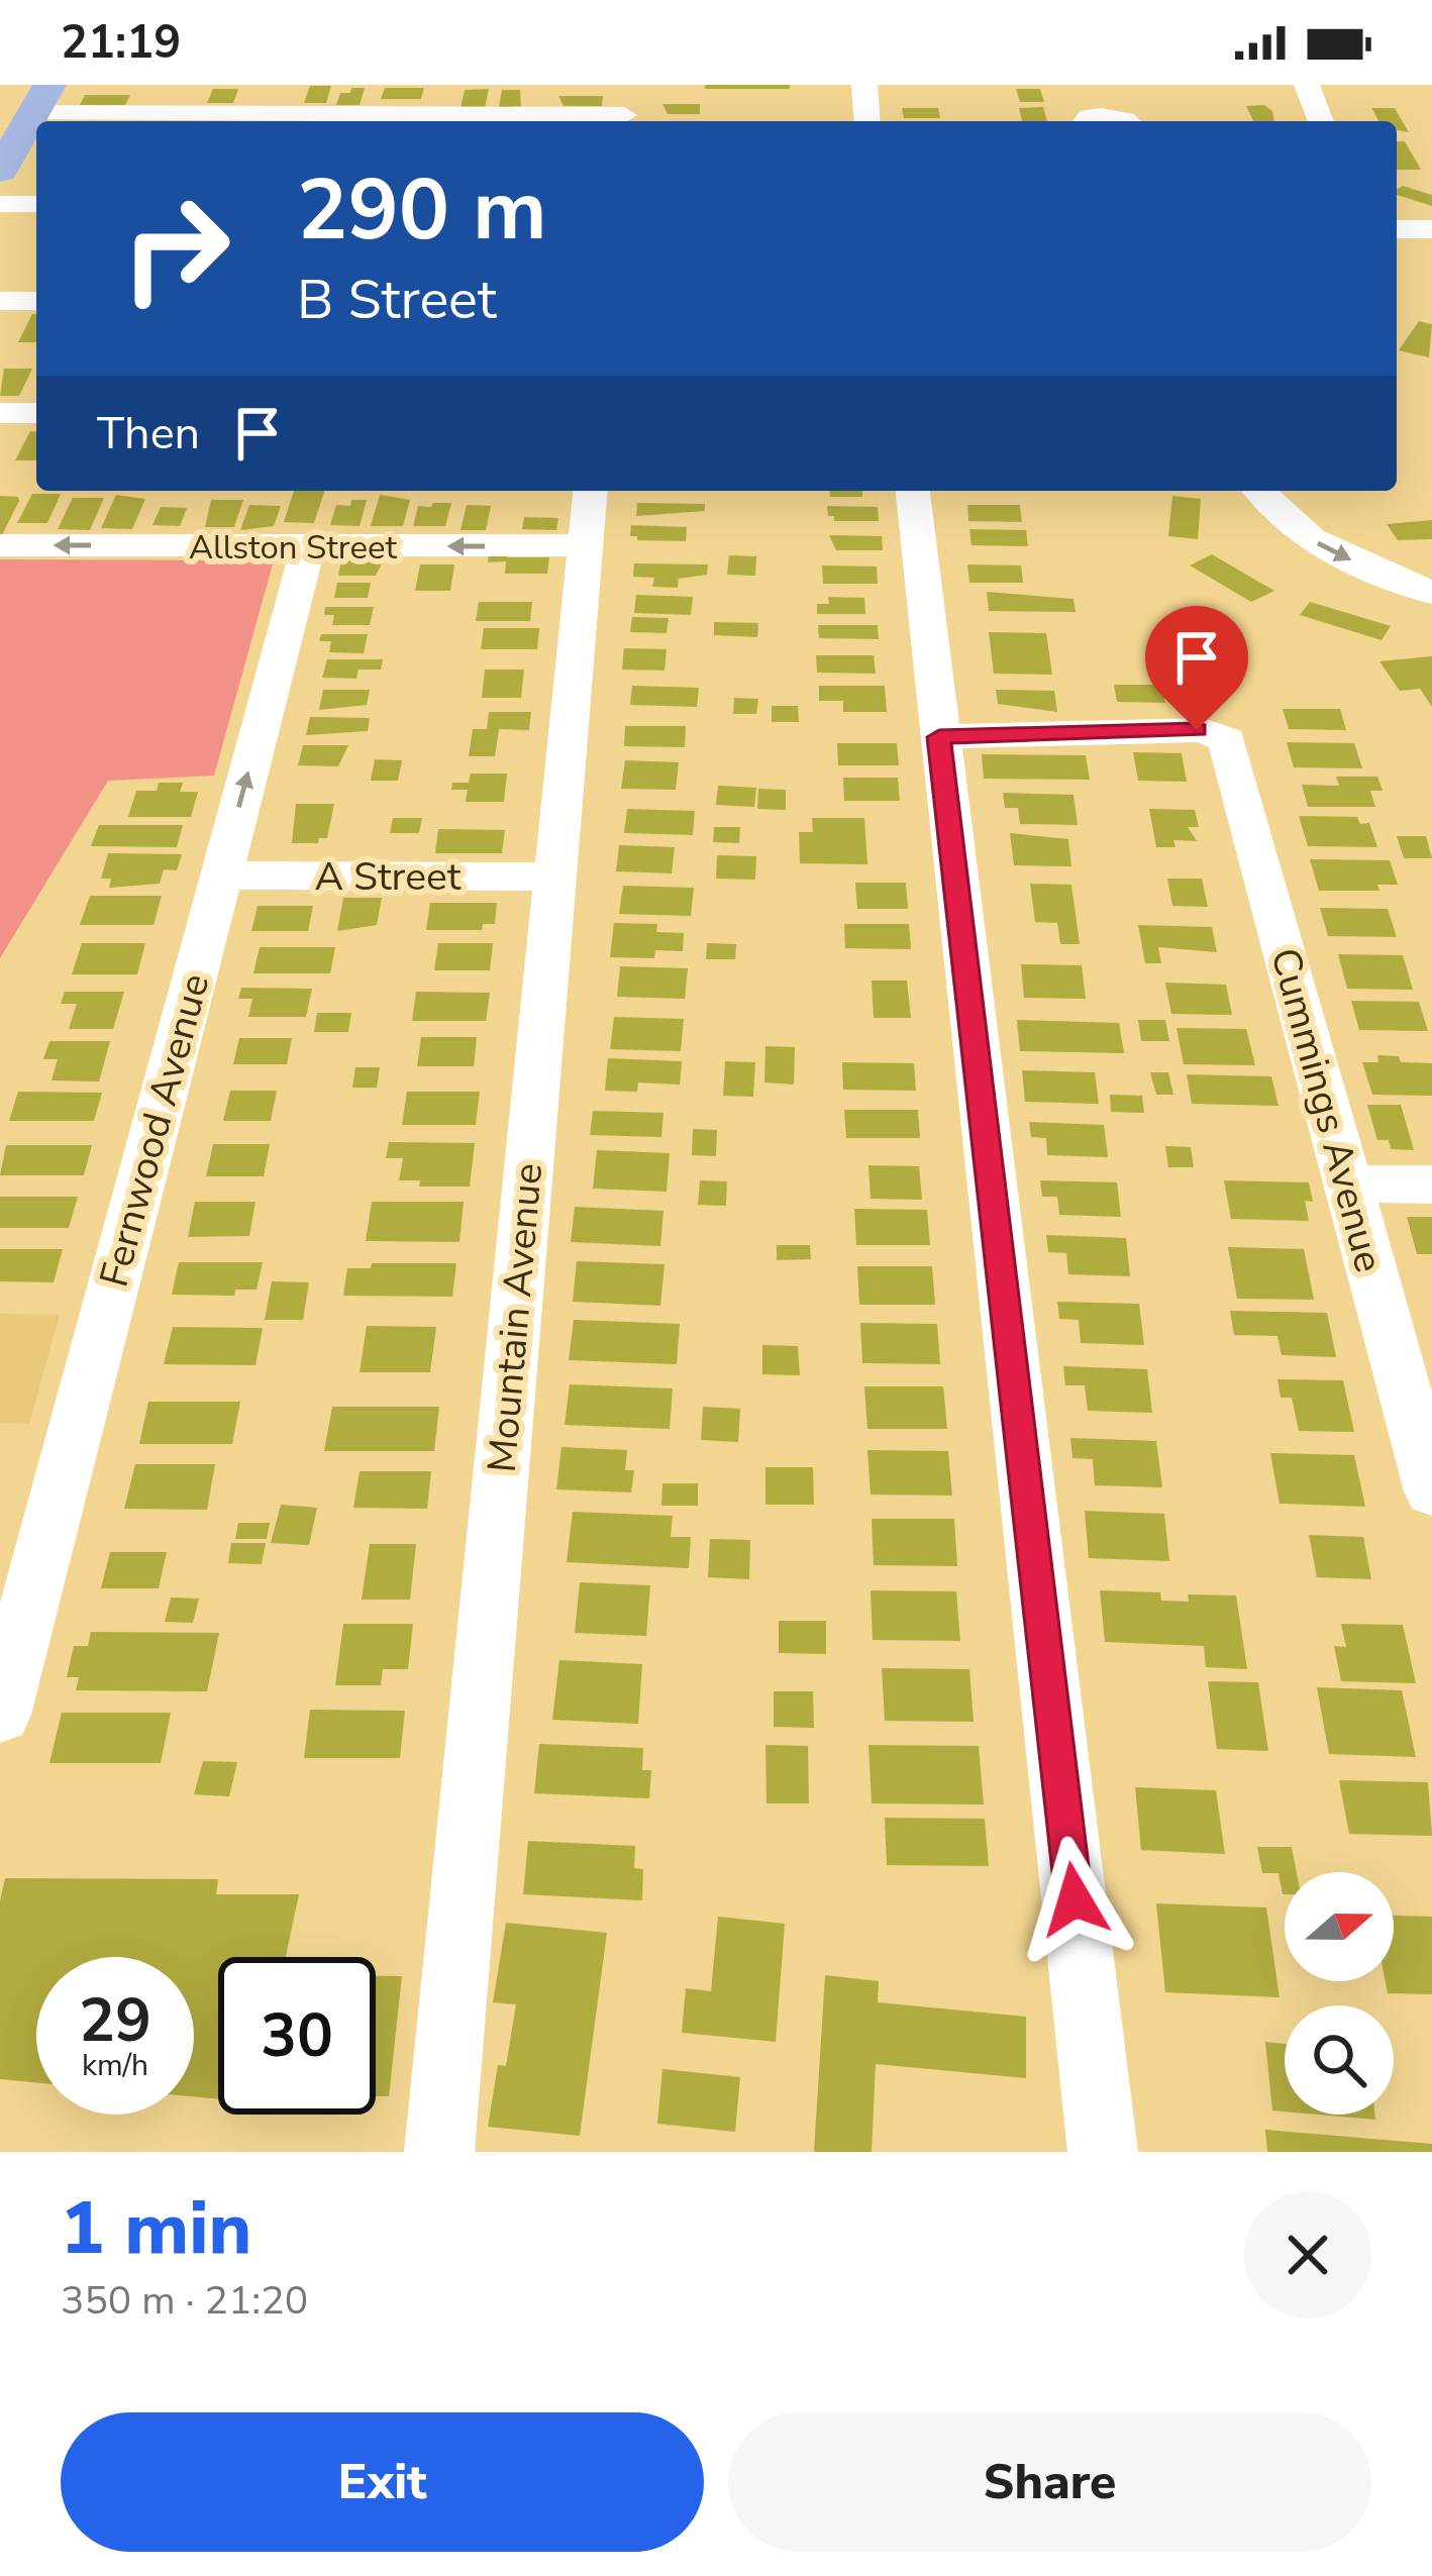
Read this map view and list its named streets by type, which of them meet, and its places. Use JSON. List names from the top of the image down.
{
  "streets": {
    "street": [
      "Allston Street",
      "A Street",
      "Cummings Avenue",
      "Fernwood Avenue",
      "Mountain Avenue"
    ]
  },
  "crossings": [
    ["Allston Street", "Fernwood Avenue"],
    ["Allston Street", "Mountain Avenue"],
    ["A Street", "Fernwood Avenue"],
    ["A Street", "Mountain Avenue"]
  ],
  "north": "right",
  "page": {
    "status": "21:19",
    "turn": ["290 m", "B Street"],
    "then": "Then",
    "speed": "29 km/h",
    "limit": "30",
    "heading": ["1 min", "350 m · 21:20"],
    "buttons": ["Exit", "Share"]
  }
}
